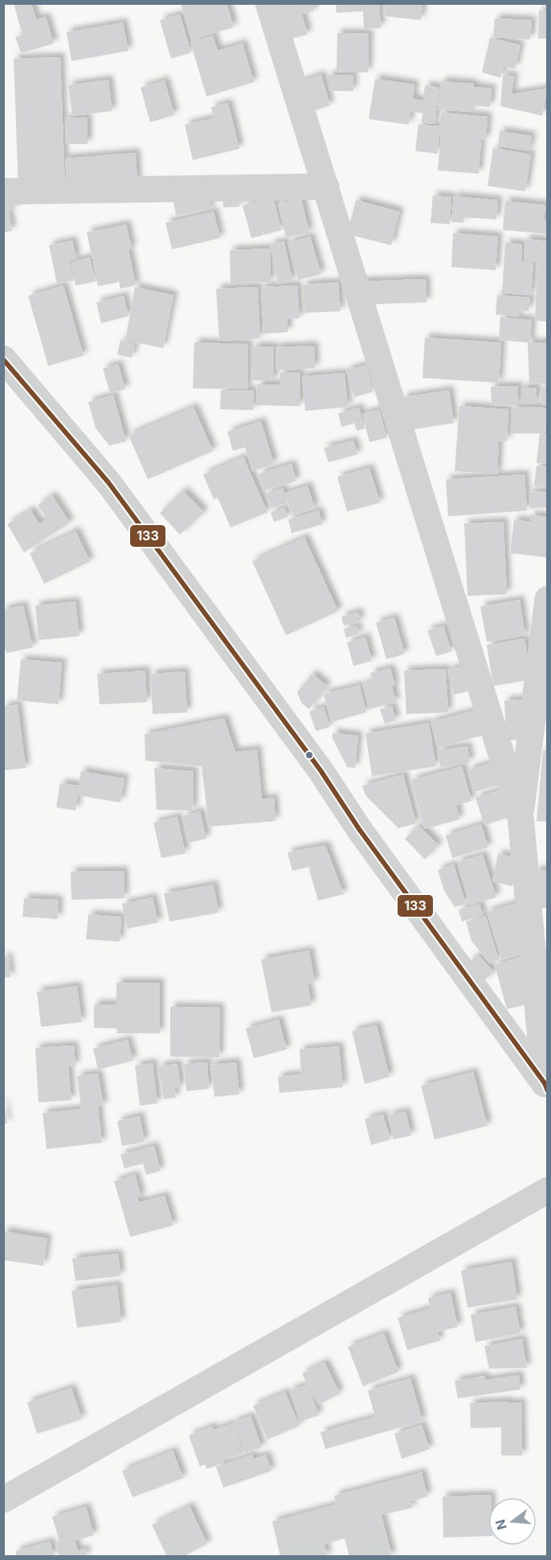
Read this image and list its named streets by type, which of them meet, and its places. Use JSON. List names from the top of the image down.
{
  "lines": ["transit line 133"],
  "north": "left"
}
